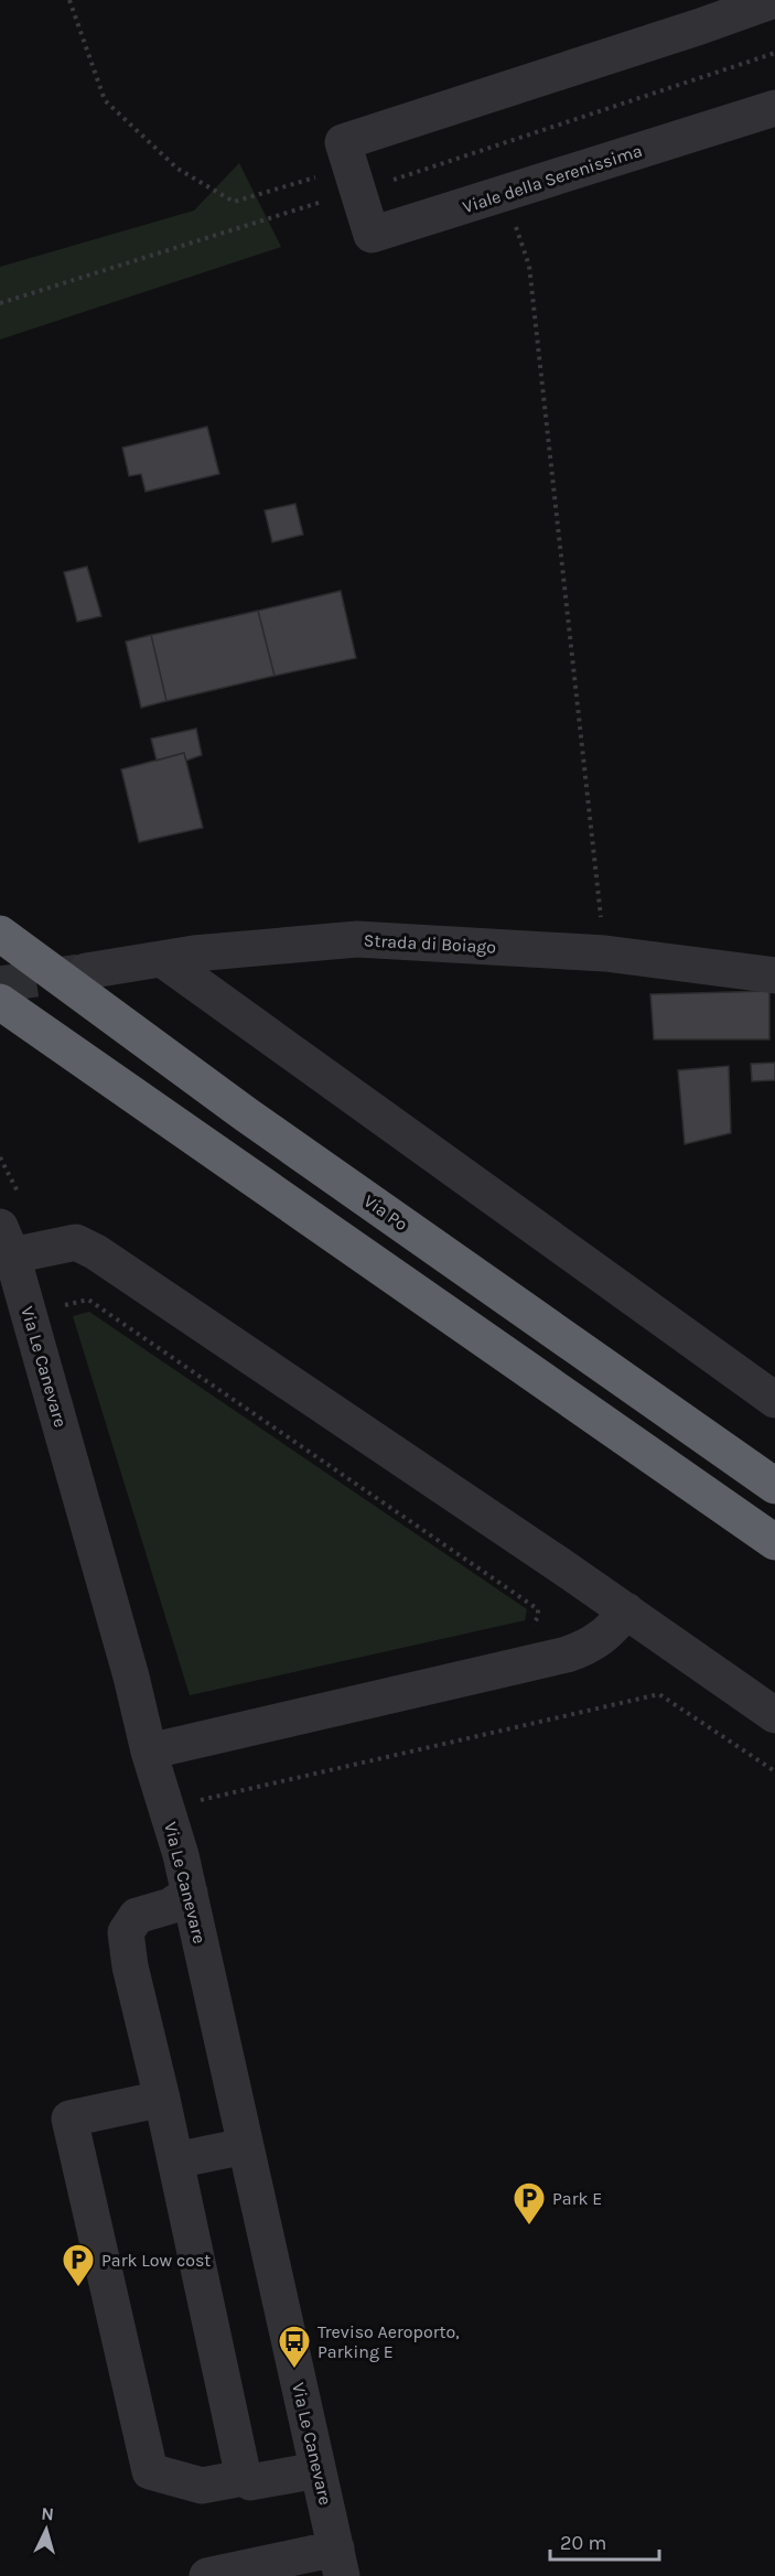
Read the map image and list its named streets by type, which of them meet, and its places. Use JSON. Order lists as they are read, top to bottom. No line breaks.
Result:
{"streets":{"highway":["Via Po"],"street":["Viale della Serenissima","Strada di Boiago","Via Le Canevare"]},"places":{"parking":["Park E","Park Low cost"],"bus stop":["Treviso Aeroporto, Parking E"]},"scale_bar":"20 m","north":"top"}
